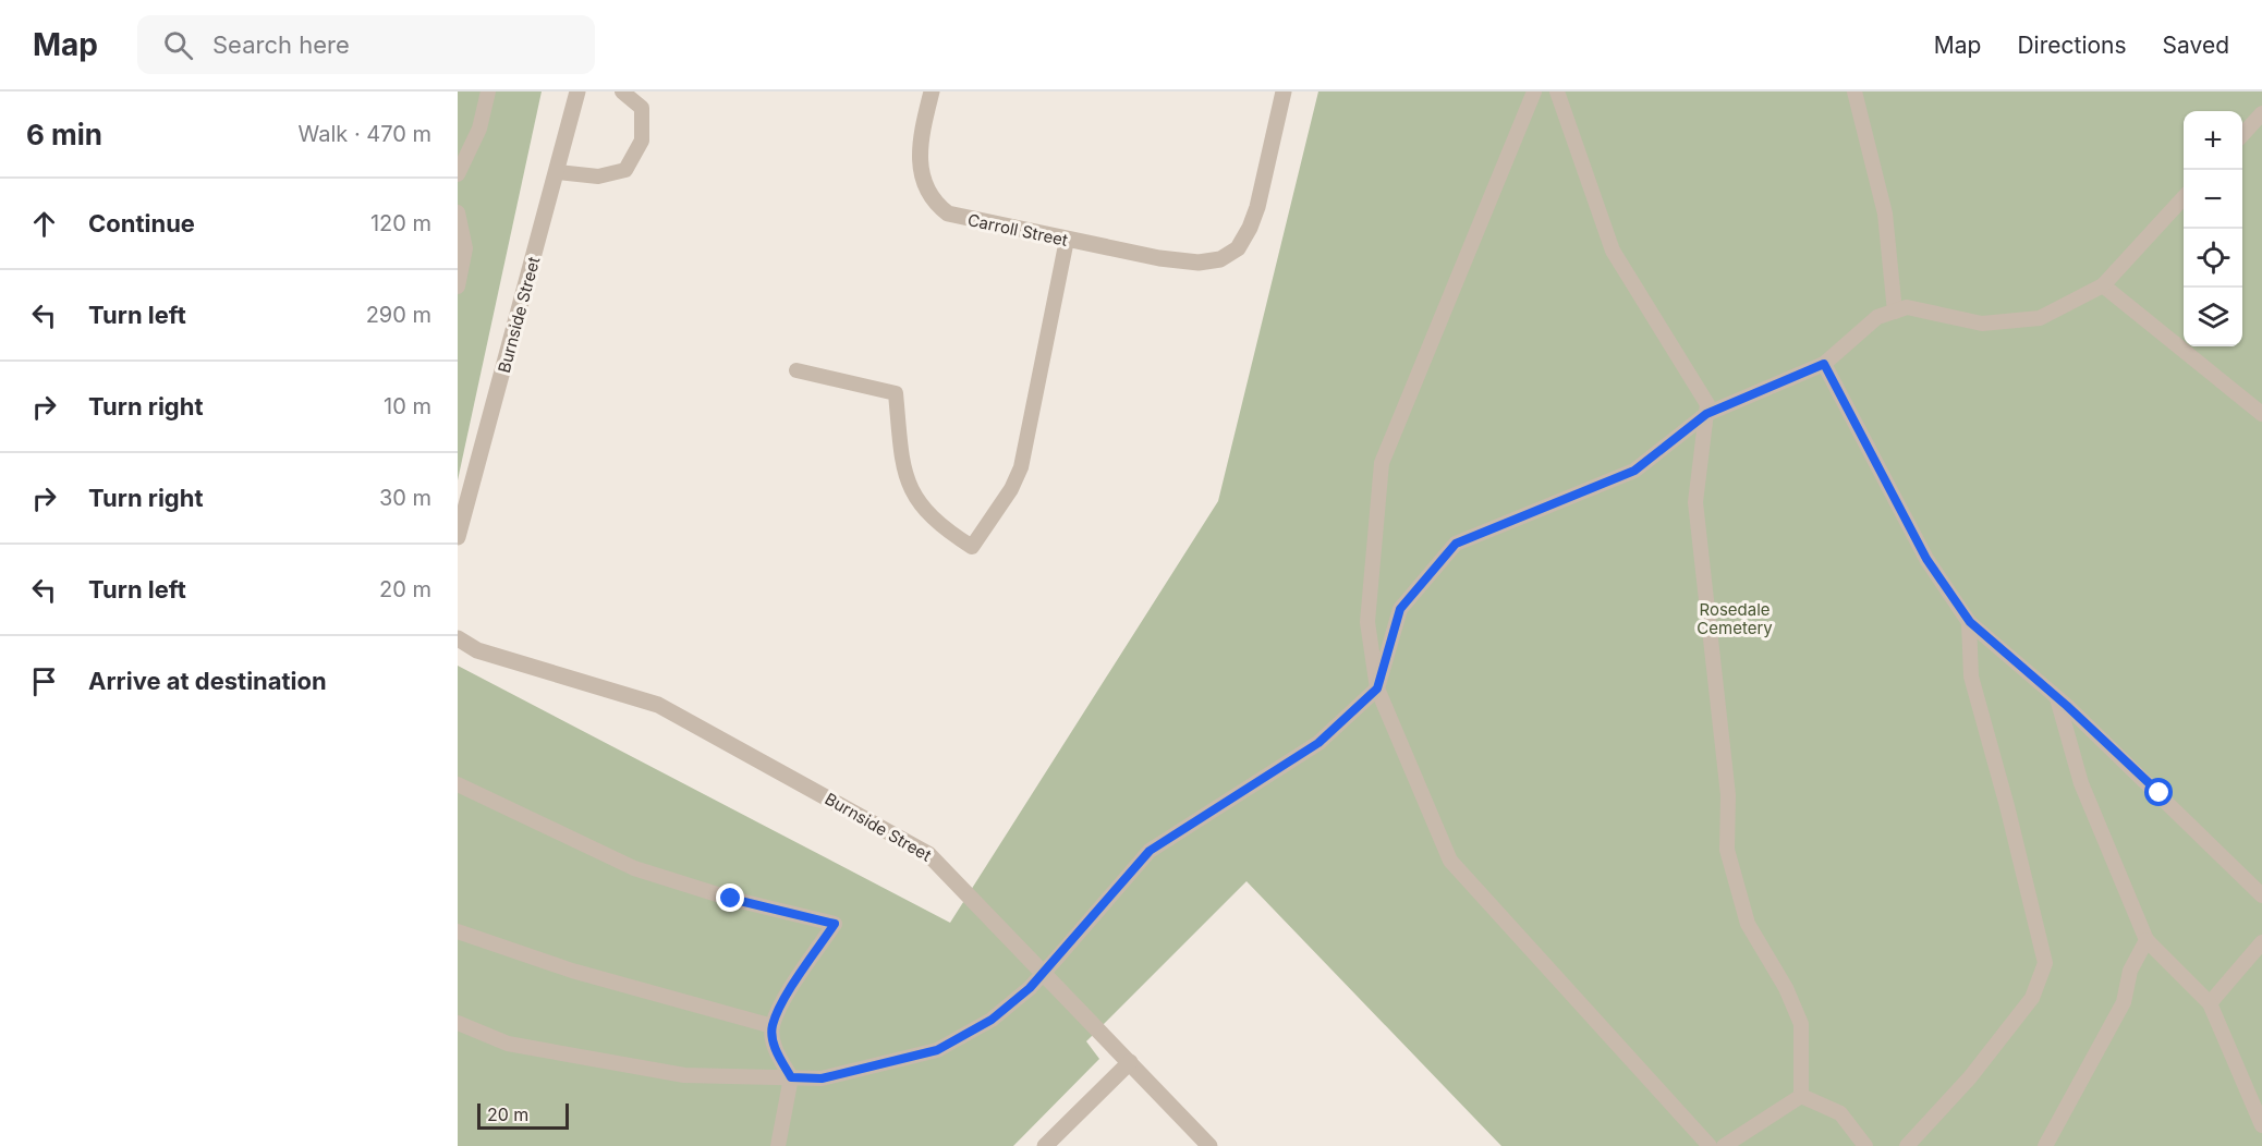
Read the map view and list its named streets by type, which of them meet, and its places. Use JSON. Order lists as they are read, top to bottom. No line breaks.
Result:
{"streets":{"street":["Carroll Street","Burnside Street"]},"parks":["Rosedale Cemetery"],"scale_bar":"20 m","page":{"header":"Map","search":"Search here","nav":["Map","Directions","Saved"],"heading":["6 min","Walk · 470 m"],"map_buttons":["+","−"],"list":[["Continue","120 m"],["Turn left","290 m"],["Turn right","10 m"],["Turn right","30 m"],["Turn left","20 m"],"Arrive at destination"],"scale":"20 m"}}
